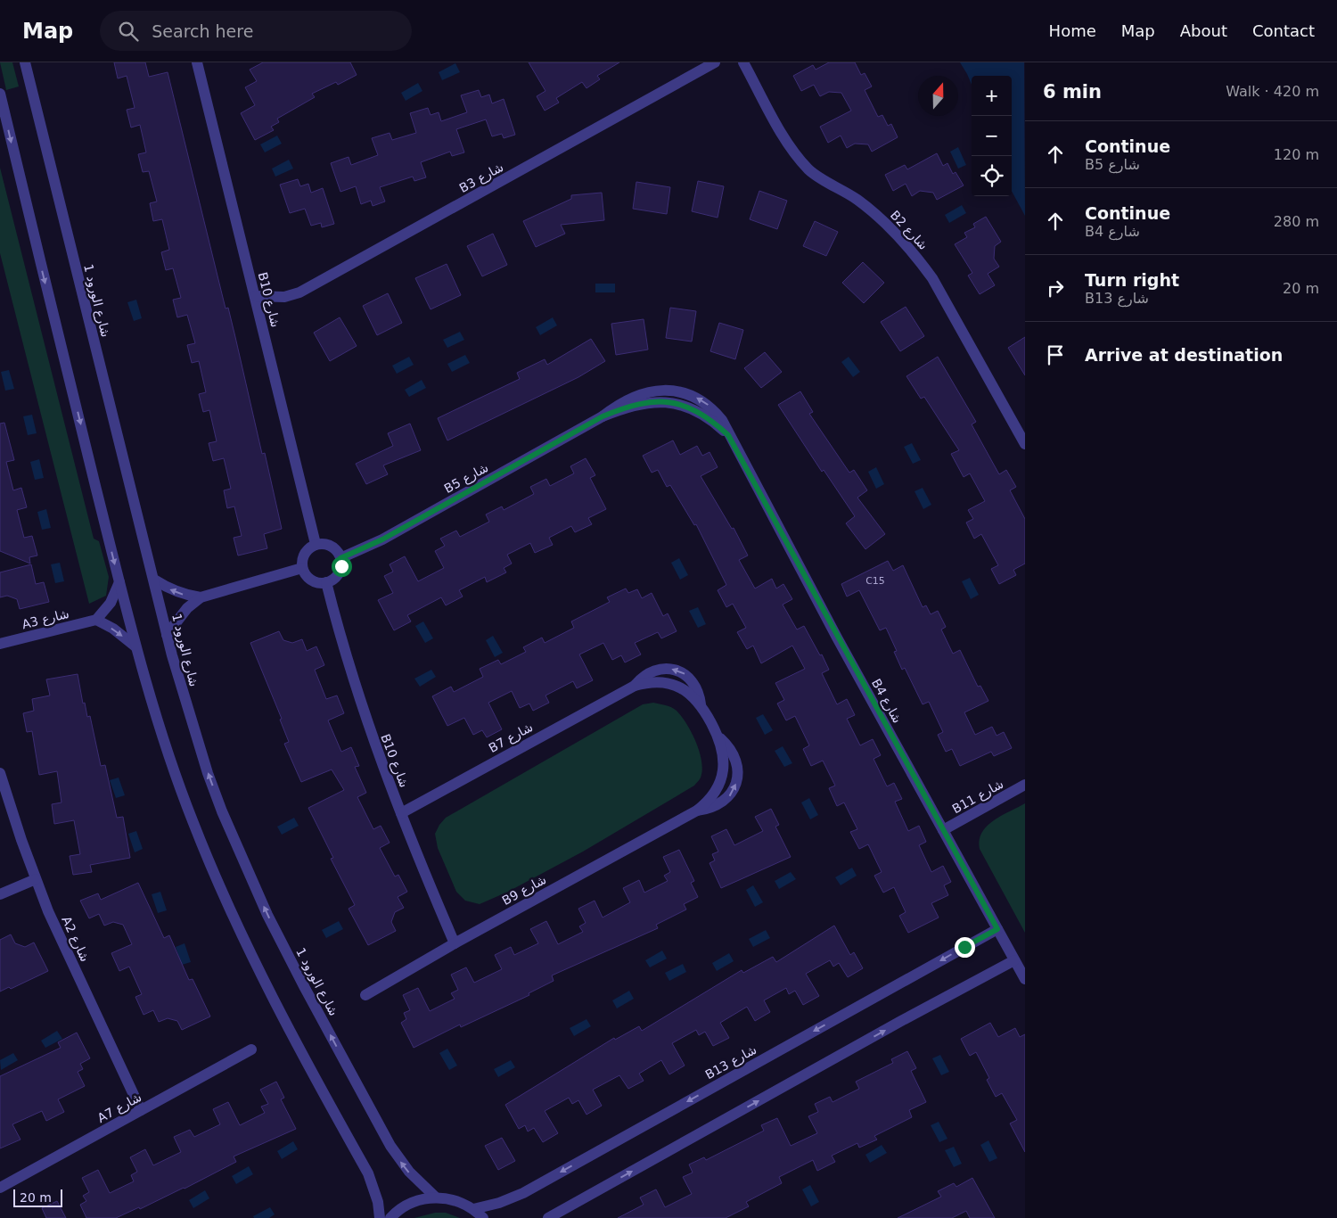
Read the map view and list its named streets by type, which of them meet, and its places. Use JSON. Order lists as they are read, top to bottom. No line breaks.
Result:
{"streets":{"street":["B3 شارع","B2 شارع","B10 شارع","شارع الورود 1","B5 شارع","A3 شارع","B4 شارع","B7 شارع","B11 شارع","B9 شارع","A2 شارع","B13 شارع","A7 شارع"]},"crossings":[["B3 شارع","B10 شارع"],["B10 شارع","B5 شارع"],["B10 شارع","B7 شارع"],["B10 شارع","B9 شارع"],["B5 شارع","B4 شارع"],["B4 شارع","B11 شارع"],["B4 شارع","B13 شارع"],["A2 شارع","A7 شارع"]],"house_numbers":["C15"],"scale_bar":"20 m","north":"top","page":{"header":"Map","search":"Search here","nav":["Home","Map","About","Contact"],"heading":["6 min","Walk · 420 m"],"map_buttons":["+","−"],"list":[["Continue","B5 شارع","120 m"],["Continue","B4 شارع","280 m"],["Turn right","B13 شارع","20 m"],"Arrive at destination"],"scale":"20 m"}}
